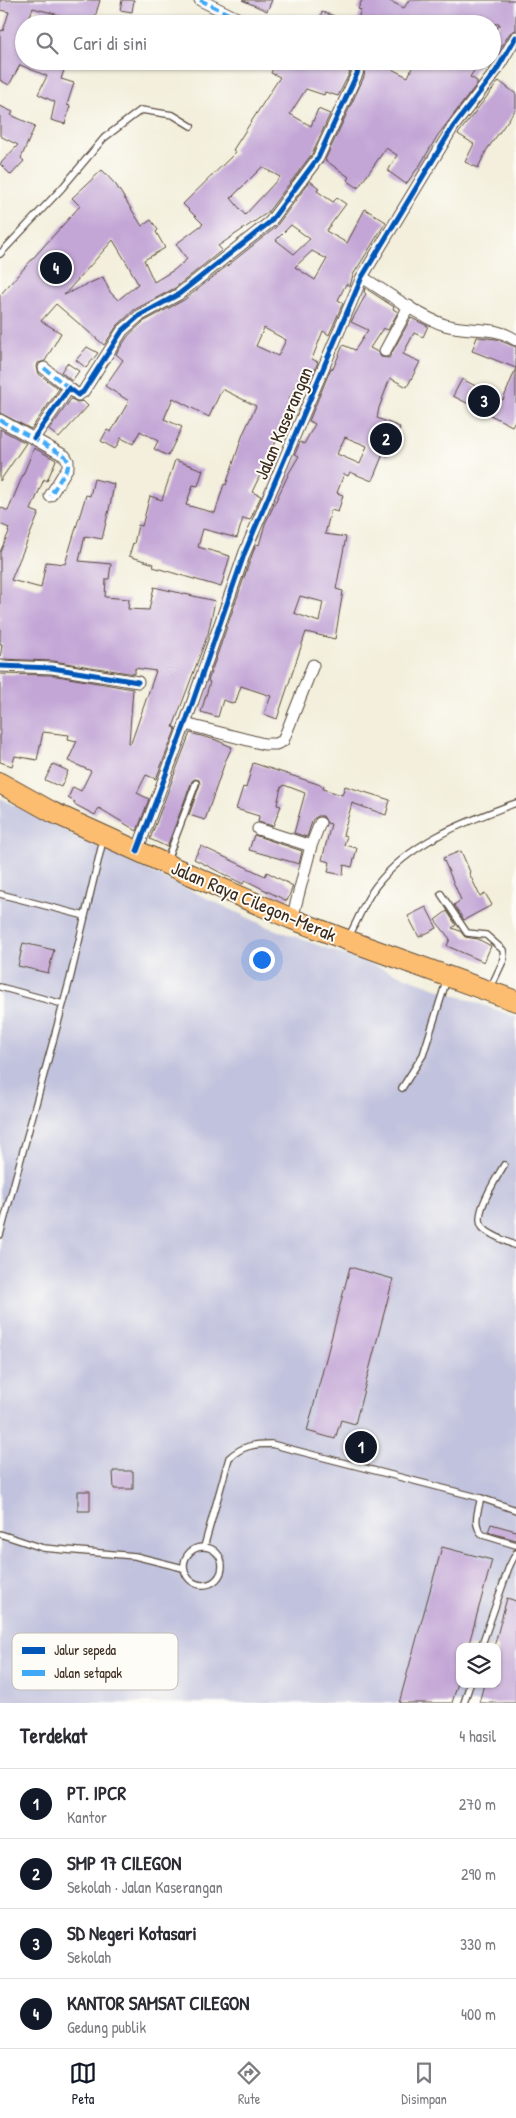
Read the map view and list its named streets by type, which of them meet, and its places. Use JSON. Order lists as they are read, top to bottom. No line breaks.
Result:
{"streets":{"highway":["Jalan Raya Cilegon-Merak"],"street":["Jalan Kaserangan"]},"crossings":[["Jalan Kaserangan","Jalan Raya Cilegon-Merak"]],"legend":["Jalur sepeda","Jalan setapak"],"page":{"search":"Cari di sini","pins":["4","3","2","1"],"heading":["Terdekat","4 hasil"],"list":[{"mark":"1","name":"PT. IPCR","note":"Kantor","value":"270 m"},{"mark":"2","name":"SMP 17 CILEGON","note":"Sekolah · Jalan Kaserangan","value":"290 m"},{"mark":"3","name":"SD Negeri Kotasari","note":"Sekolah","value":"330 m"},{"mark":"4","name":"KANTOR SAMSAT CILEGON","note":"Gedung publik","value":"400 m"}],"nav":["Peta","Rute","Disimpan"]}}
